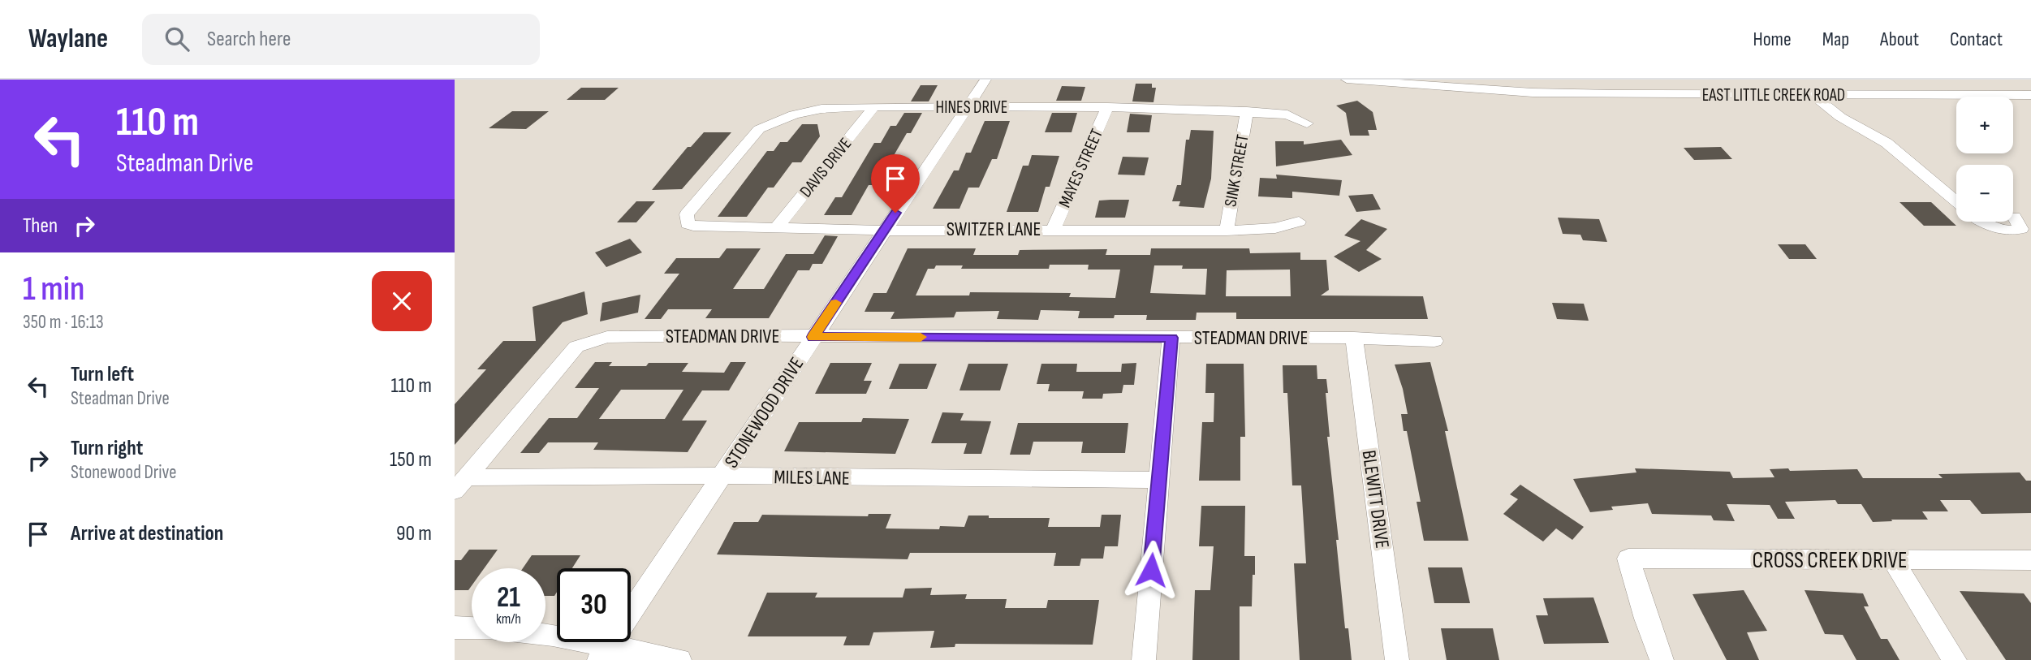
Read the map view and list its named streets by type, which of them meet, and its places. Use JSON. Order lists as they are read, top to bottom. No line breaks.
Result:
{"streets":{"street":["EAST LITTLE CREEK ROAD","HINES DRIVE","DAVIS DRIVE","MAYES STREET","SINK STREET","SWITZER LANE","STEADMAN DRIVE","STONEWOOD DRIVE","MILES LANE","BLEWITT DRIVE","CROSS CREEK DRIVE"]},"crossings":[["HINES DRIVE","DAVIS DRIVE"],["HINES DRIVE","MAYES STREET"],["HINES DRIVE","SINK STREET"],["HINES DRIVE","SWITZER LANE"],["HINES DRIVE","STONEWOOD DRIVE"],["DAVIS DRIVE","SWITZER LANE"],["MAYES STREET","SWITZER LANE"],["SINK STREET","SWITZER LANE"],["SWITZER LANE","STONEWOOD DRIVE"],["STEADMAN DRIVE","STONEWOOD DRIVE"],["STEADMAN DRIVE","MILES LANE"],["STEADMAN DRIVE","BLEWITT DRIVE"],["STONEWOOD DRIVE","MILES LANE"]],"page":{"header":"Waylane","search":"Search here","nav":["Home","Map","About","Contact"],"turn":["110 m","Steadman Drive"],"map_buttons":["+","−"],"then":"Then","heading":["1 min","350 m · 16:13"],"list":[{"name":"Turn left","note":"Steadman Drive","value":"110 m"},{"name":"Turn right","note":"Stonewood Drive","value":"150 m"},{"name":"Arrive at destination","value":"90 m"}],"speed":"21 km/h","limit":"30"}}
